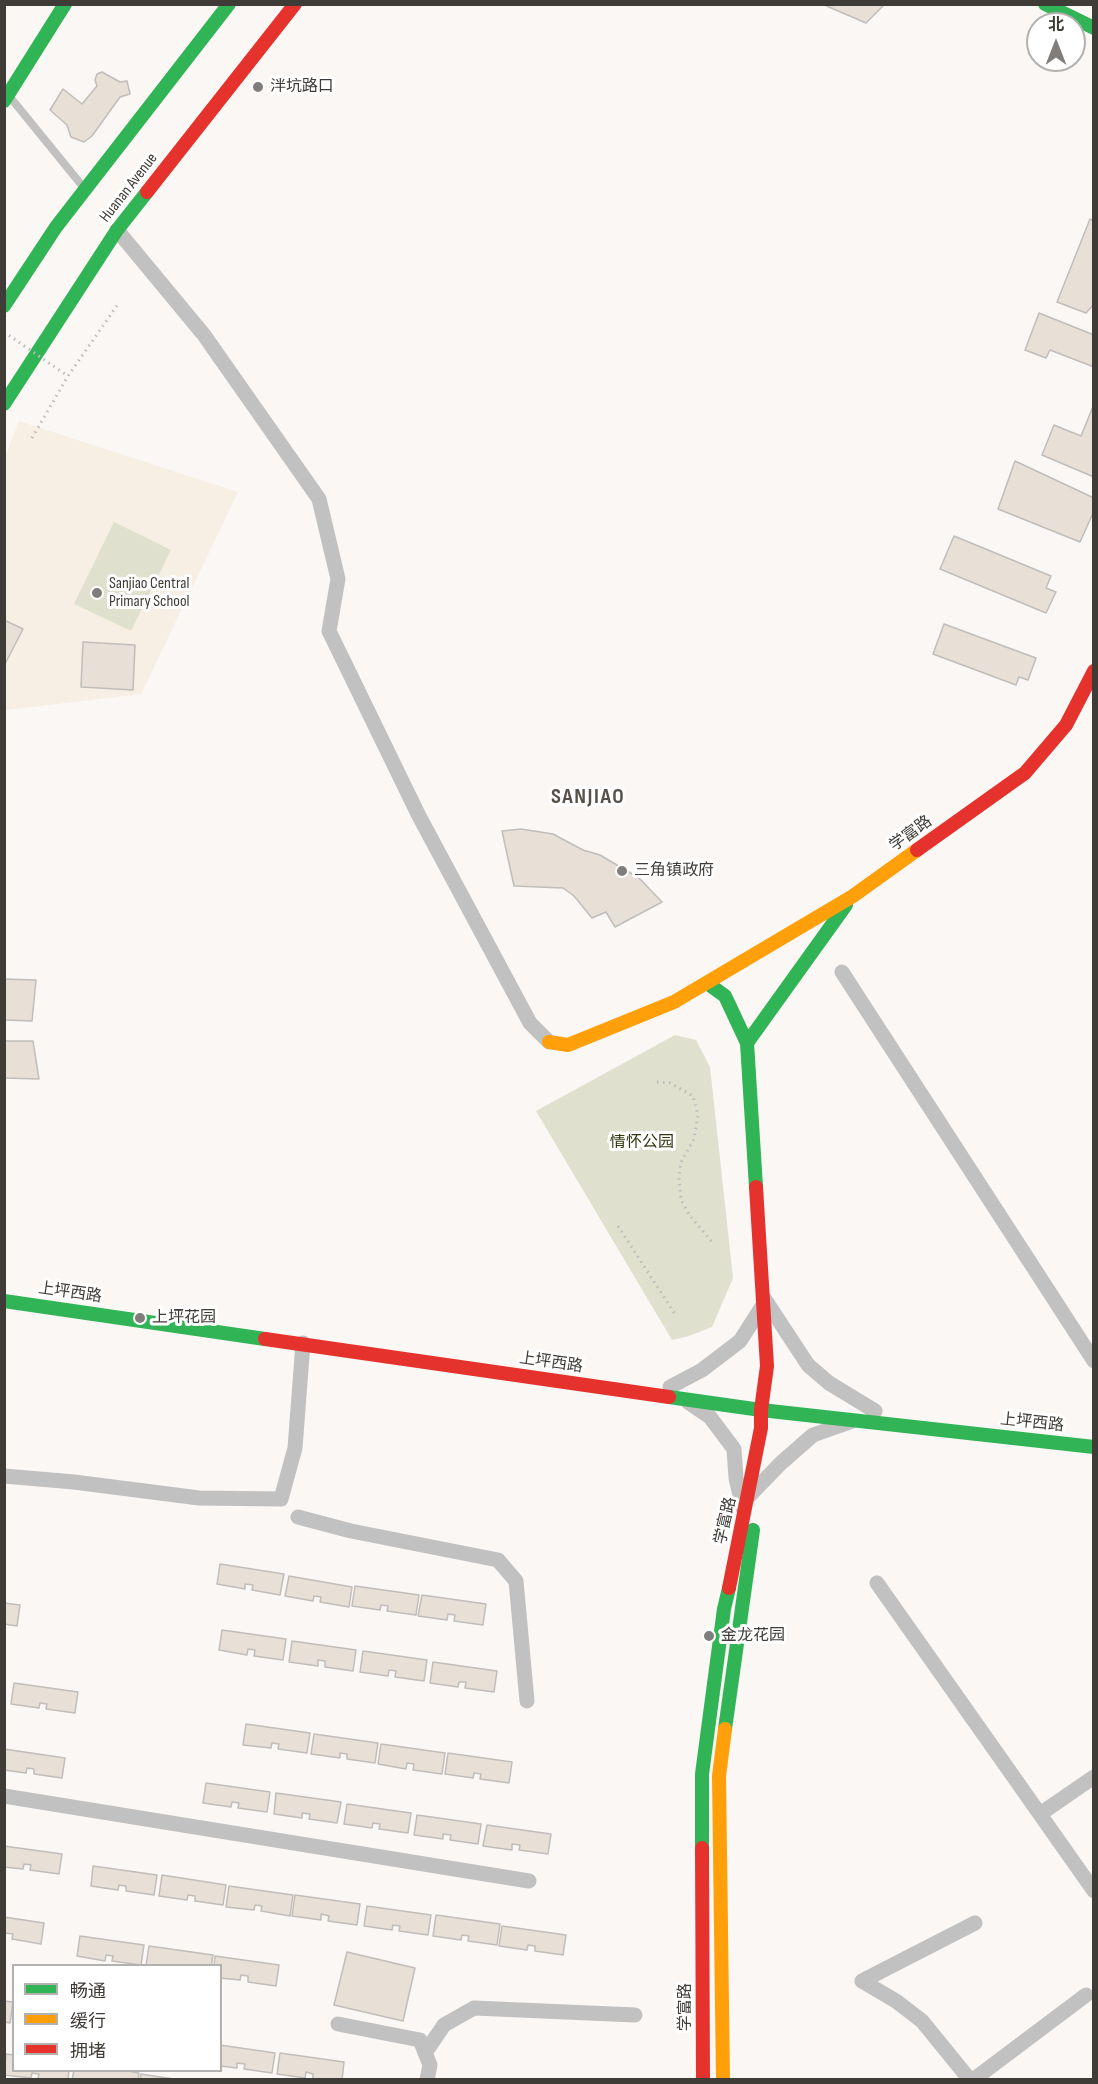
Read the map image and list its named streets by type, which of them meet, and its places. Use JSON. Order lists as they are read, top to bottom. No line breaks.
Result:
{"streets":{"street":["Huanan Avenue","学富路","上坪西路"]},"crossings":[["学富路","上坪西路"]],"districts":["SANJIAO"],"parks":["情怀公园"],"places":["泮坑路口","Sanjiao Central Primary School","三角镇政府","上坪花园","金龙花园"],"legend":["畅通","缓行","拥堵"],"north":"top"}
